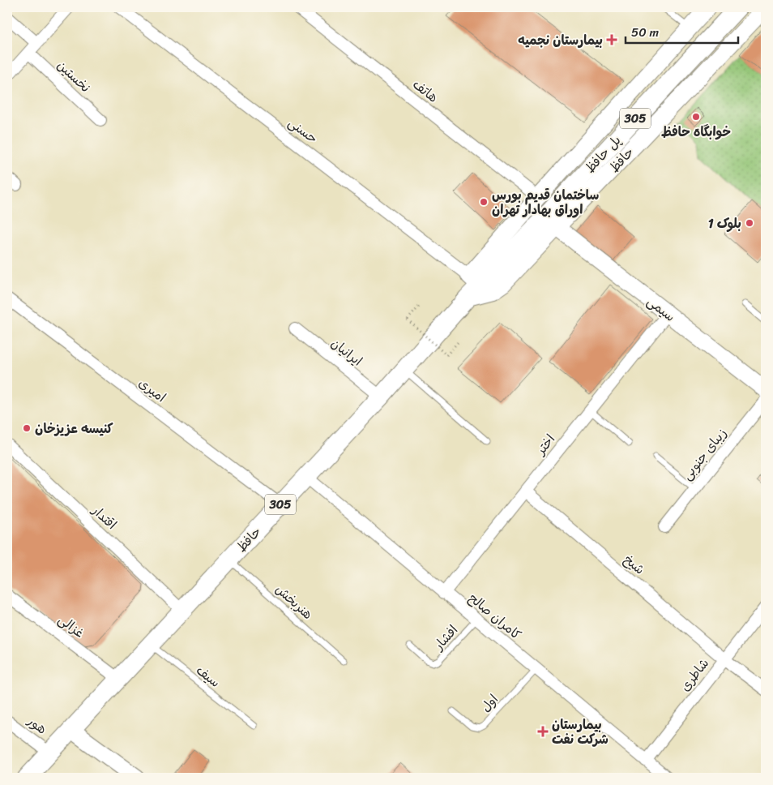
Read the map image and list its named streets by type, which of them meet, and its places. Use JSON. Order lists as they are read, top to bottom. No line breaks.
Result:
{"streets":{"main road":["305","پل حافظ","حافظ","سیمی"],"street":["نخستین","هاتف","حسنی","ایرانیان","امیری","اختر","زیبای جنوبی","اقتدار","شیخ","کامران صالح","غزالی","شاطری","هور"],"lane":["هنربخش","افشار","سیف","اول"]},"crossings":[["هاتف","حافظ"],["حسنی","حافظ"],["پل حافظ","حافظ"],["حافظ","سیمی"],["حافظ","ایرانیان"],["حافظ","امیری"],["حافظ","اقتدار"],["حافظ","هنربخش"],["حافظ","کامران صالح"],["حافظ","غزالی"],["حافظ","سیف"],["حافظ","هور"],["سیمی","اختر"],["اختر","شیخ"],["اختر","کامران صالح"],["شیخ","شاطری"],["کامران صالح","افشار"],["کامران صالح","شاطری"],["کامران صالح","اول"]],"places":{"health":["بیمارستان نجمیه","بیمارستان شرکت نفت"],"other":["خوابگاه حافظ","ساختمان قدیم بورس اوراق بهادار تهران","بلوک 1","کنیسه عزیزخان"]},"scale_bar":"50 m"}
